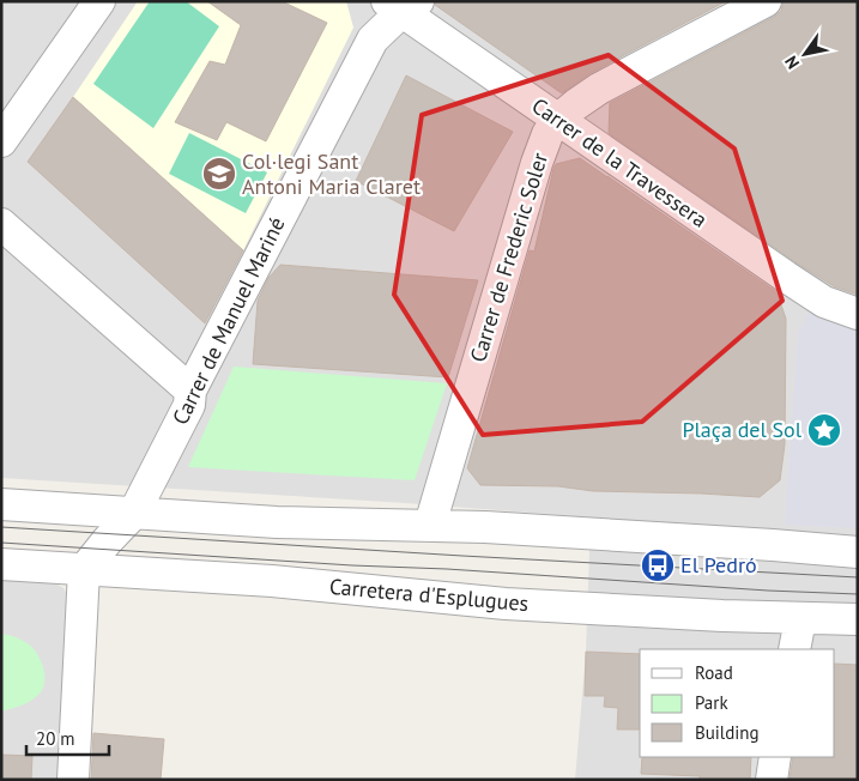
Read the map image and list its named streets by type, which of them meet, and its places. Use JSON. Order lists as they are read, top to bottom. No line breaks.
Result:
{"streets":{"street":["Carrer de la Travessera","Carrer de Frederic Soler","Carrer de Manuel Mariné","Carretera d'Esplugues"]},"crossings":[["Carrer de la Travessera","Carrer de Frederic Soler"],["Carrer de la Travessera","Carrer de Manuel Mariné"],["Carrer de Manuel Mariné","Carretera d'Esplugues"]],"places":{"school or university":["Col·legi Sant Antoni Maria Claret"],"place":["Plaça del Sol"],"bus stop":["El Pedró"]},"legend":["Road","Park","Building"],"scale_bar":"20 m","north":"bottom left"}
